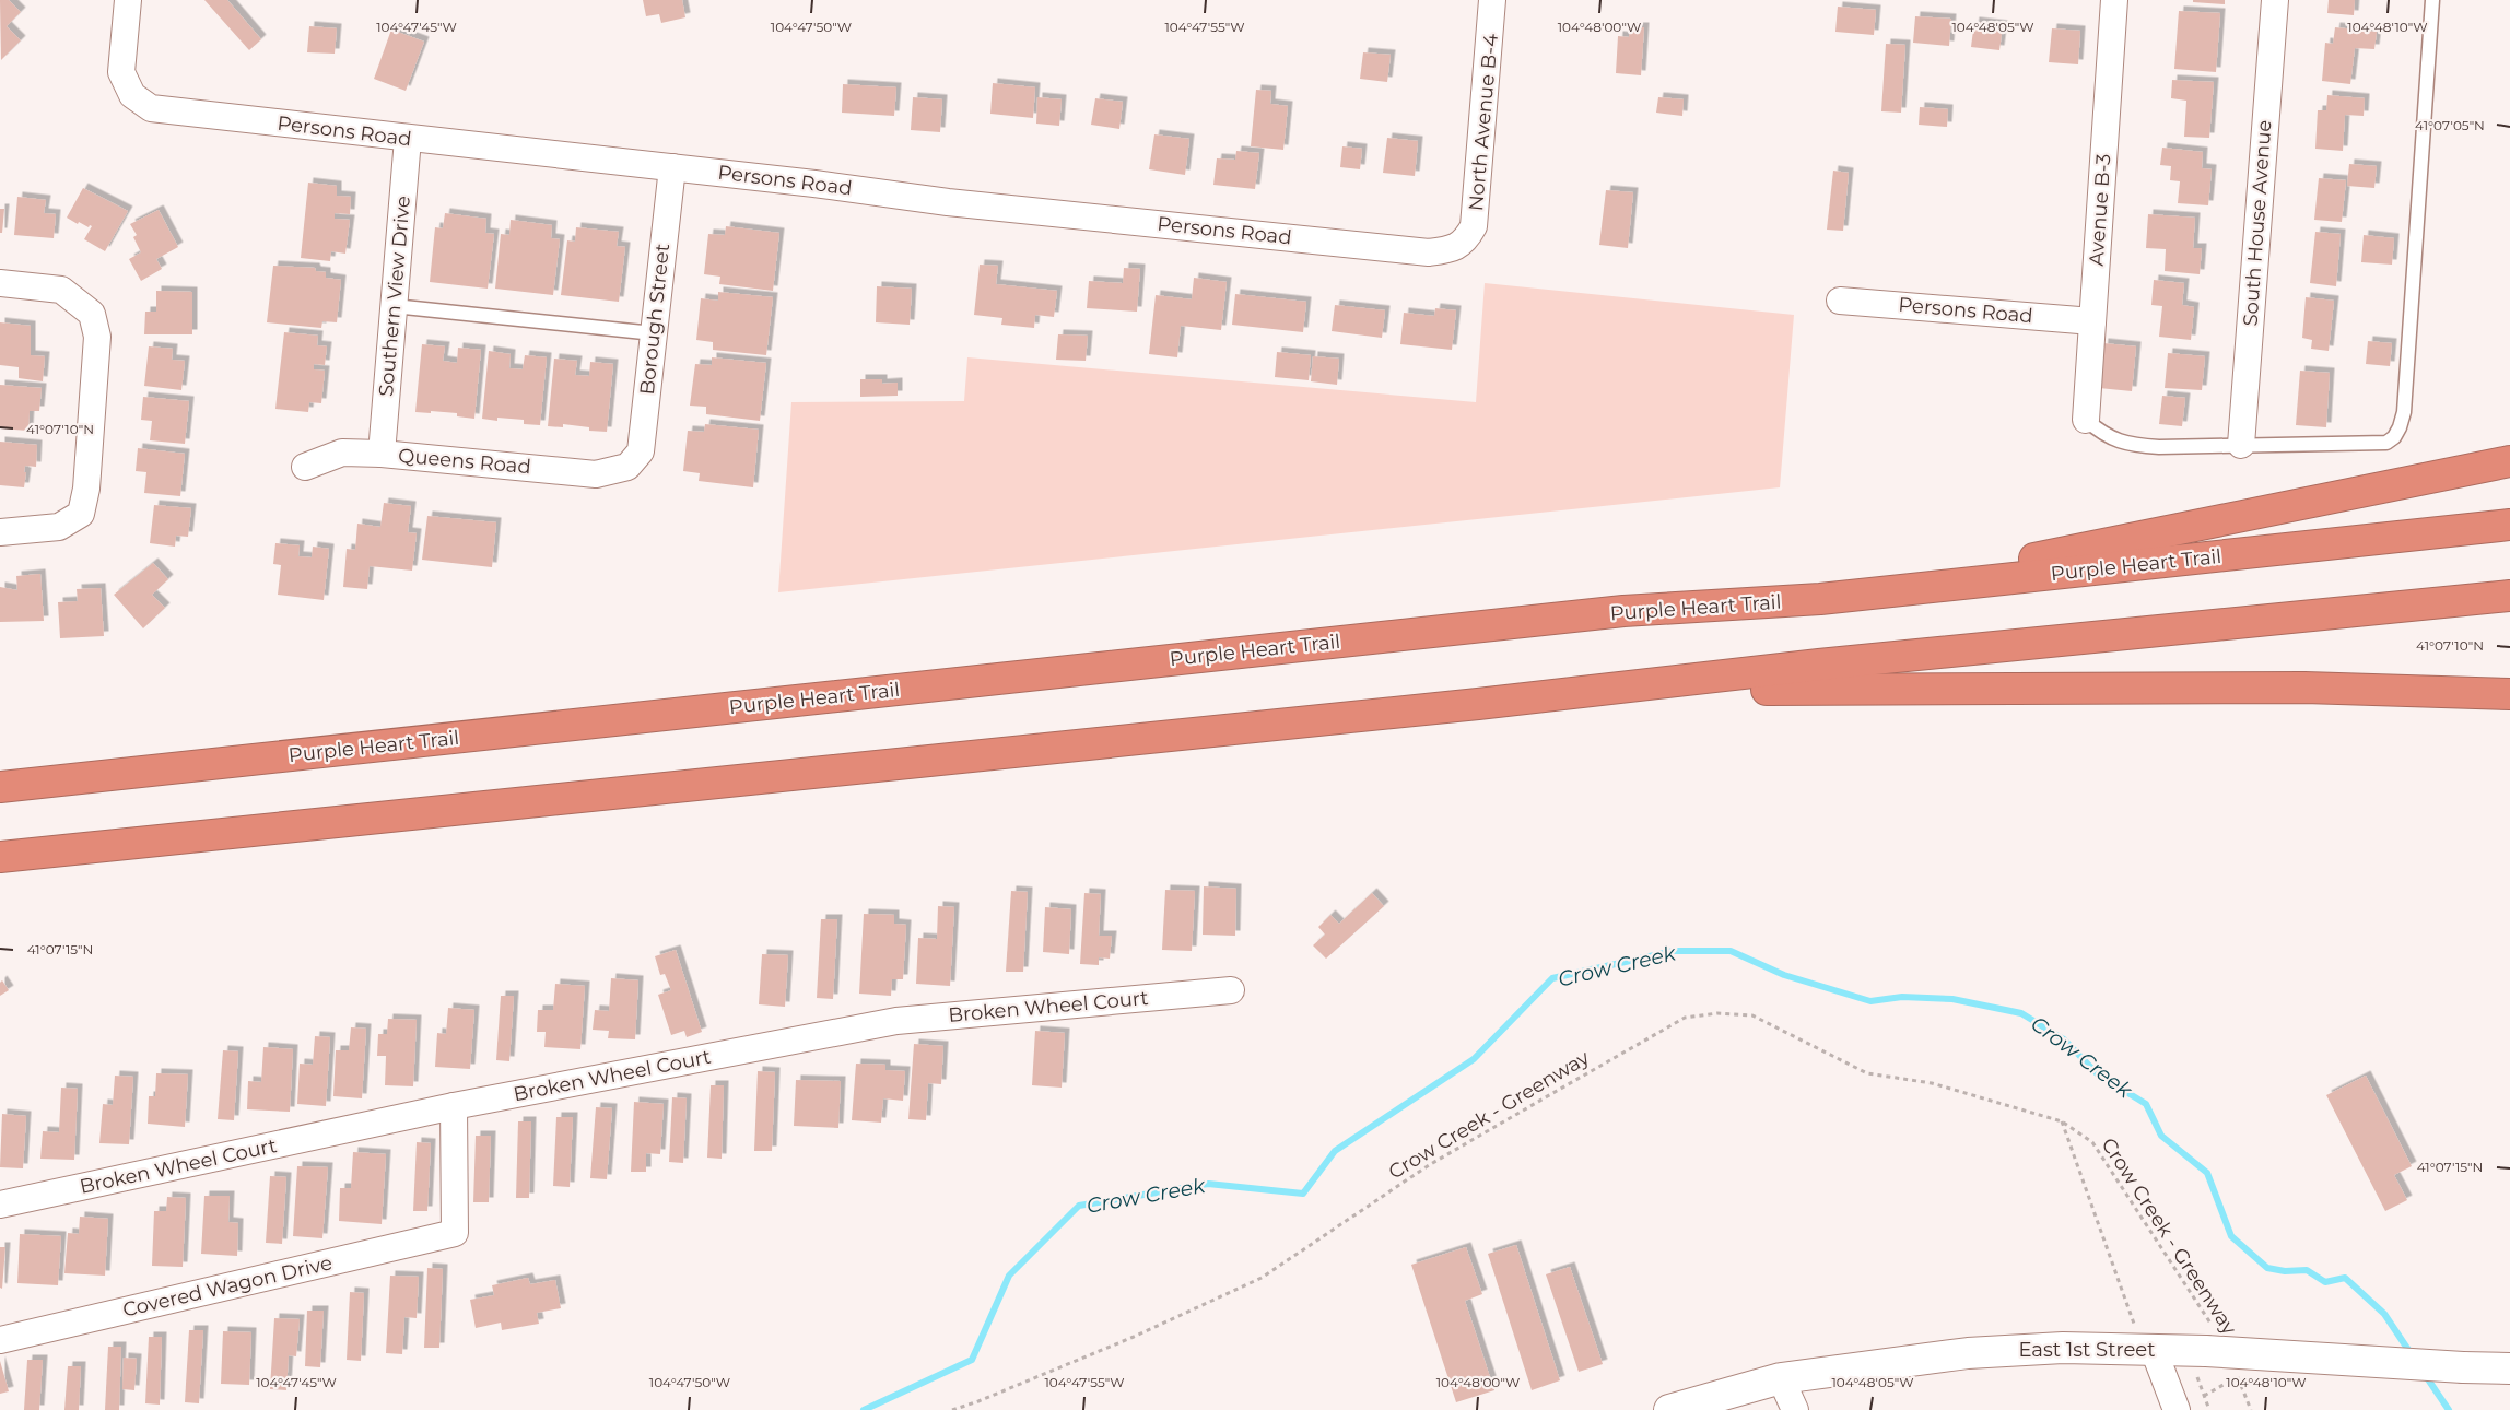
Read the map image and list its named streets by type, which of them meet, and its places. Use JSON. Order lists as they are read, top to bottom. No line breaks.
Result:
{"streets":{"highway":["Purple Heart Trail"],"street":["North Avenue B-4","Persons Road","Avenue B-3","South House Avenue","Southern View Drive","Borough Street","Queens Road","Broken Wheel Court","Covered Wagon Drive","East 1st Street"],"path":["Crow Creek - Greenway"]},"crossings":[["North Avenue B-4","Persons Road"],["Persons Road","Avenue B-3"],["Persons Road","Southern View Drive"],["Persons Road","Borough Street"],["Southern View Drive","Queens Road"],["Borough Street","Queens Road"],["Broken Wheel Court","Covered Wagon Drive"],["Crow Creek - Greenway","East 1st Street"]],"water":["Crow Creek"],"coordinates":["104°47'45\"W","104°47'50\"W","104°47'55\"W","104°48'00\"W","104°48'05\"W","104°48'10\"W","41°07'05\"N","41°07'10\"N","41°07'15\"N"]}
